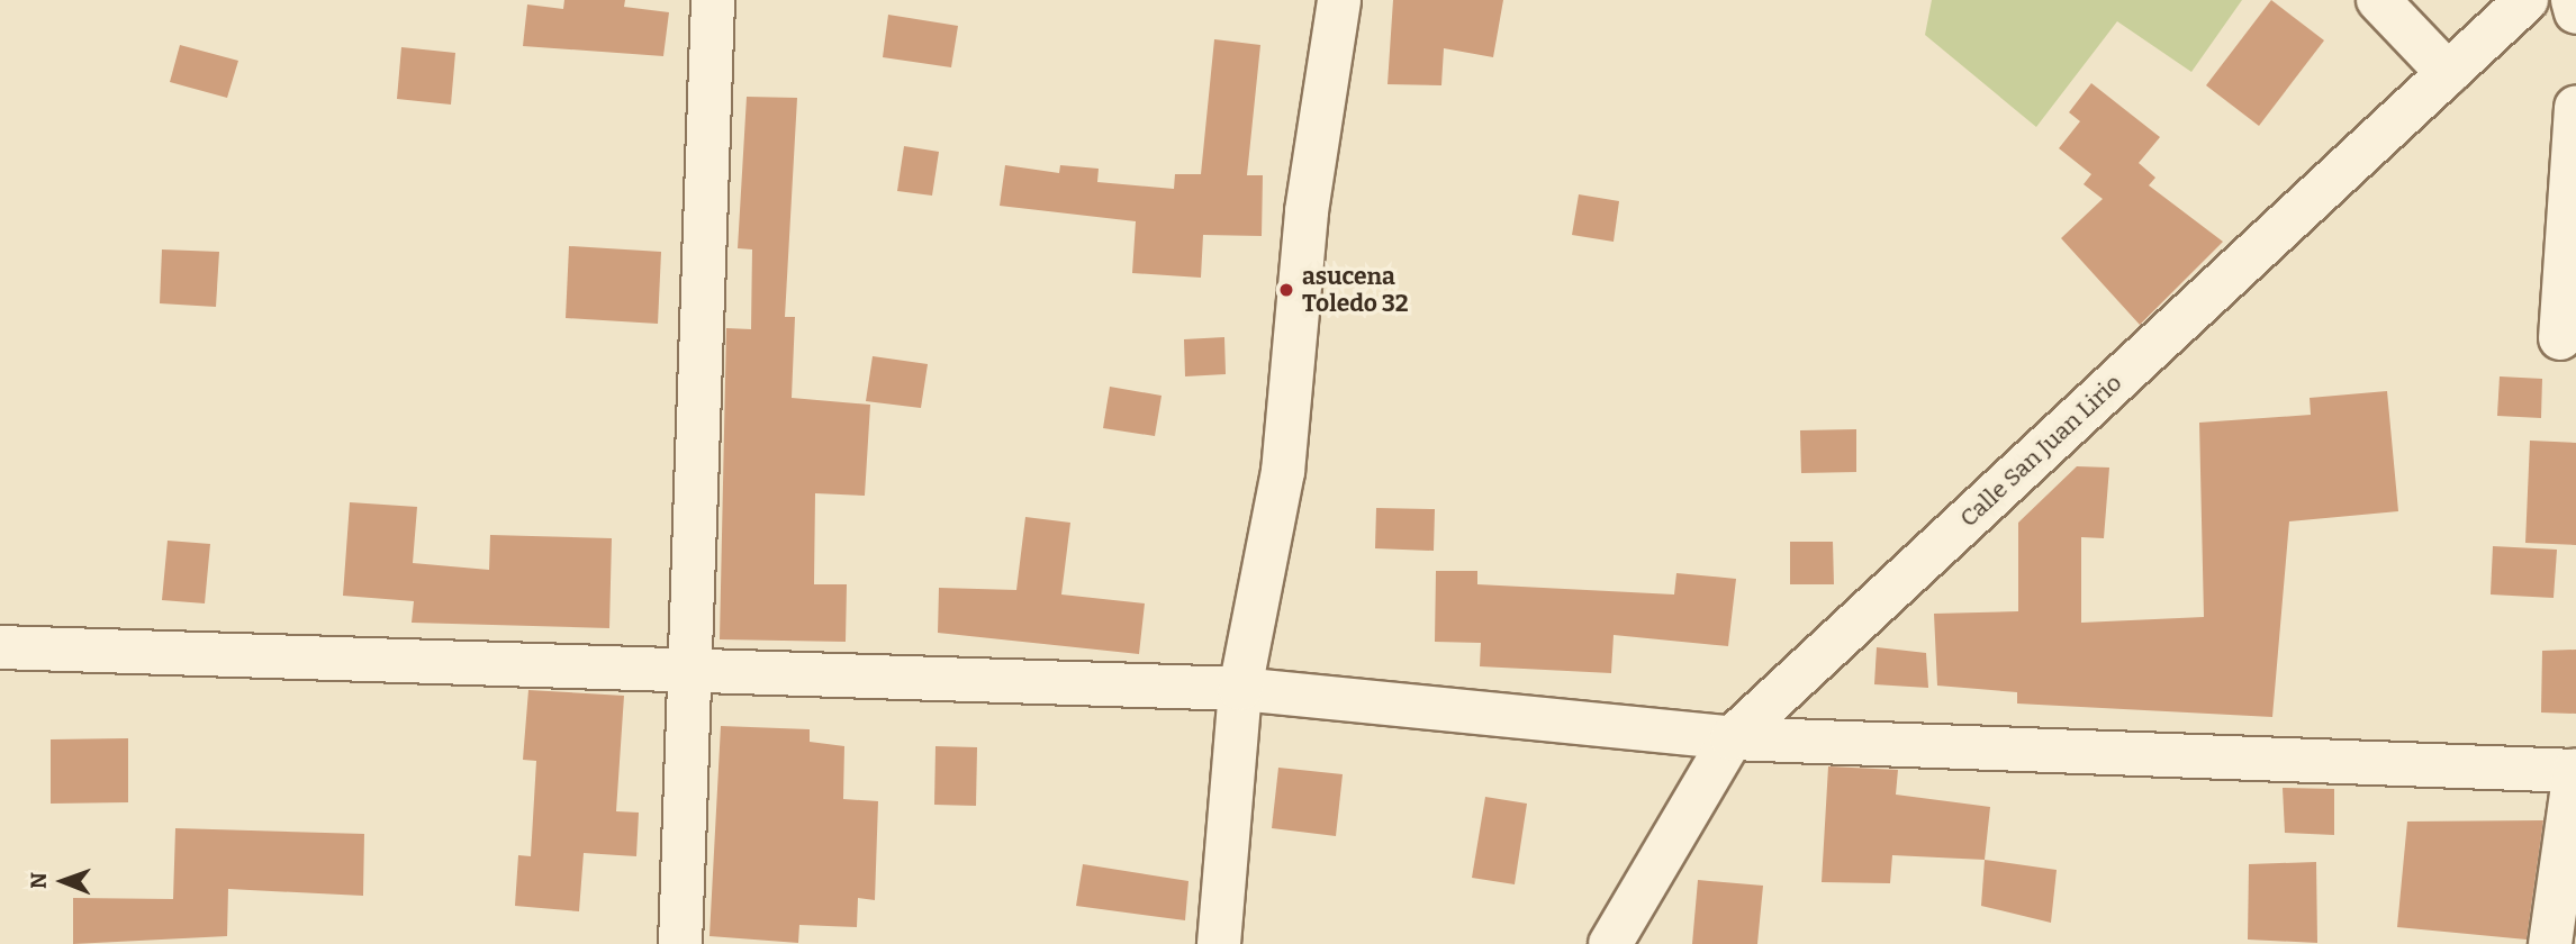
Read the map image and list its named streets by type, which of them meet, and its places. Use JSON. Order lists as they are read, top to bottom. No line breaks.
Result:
{"streets":{"street":["Calle San Juan Lirio"]},"places":["asucena Toledo 32"],"north":"left"}
